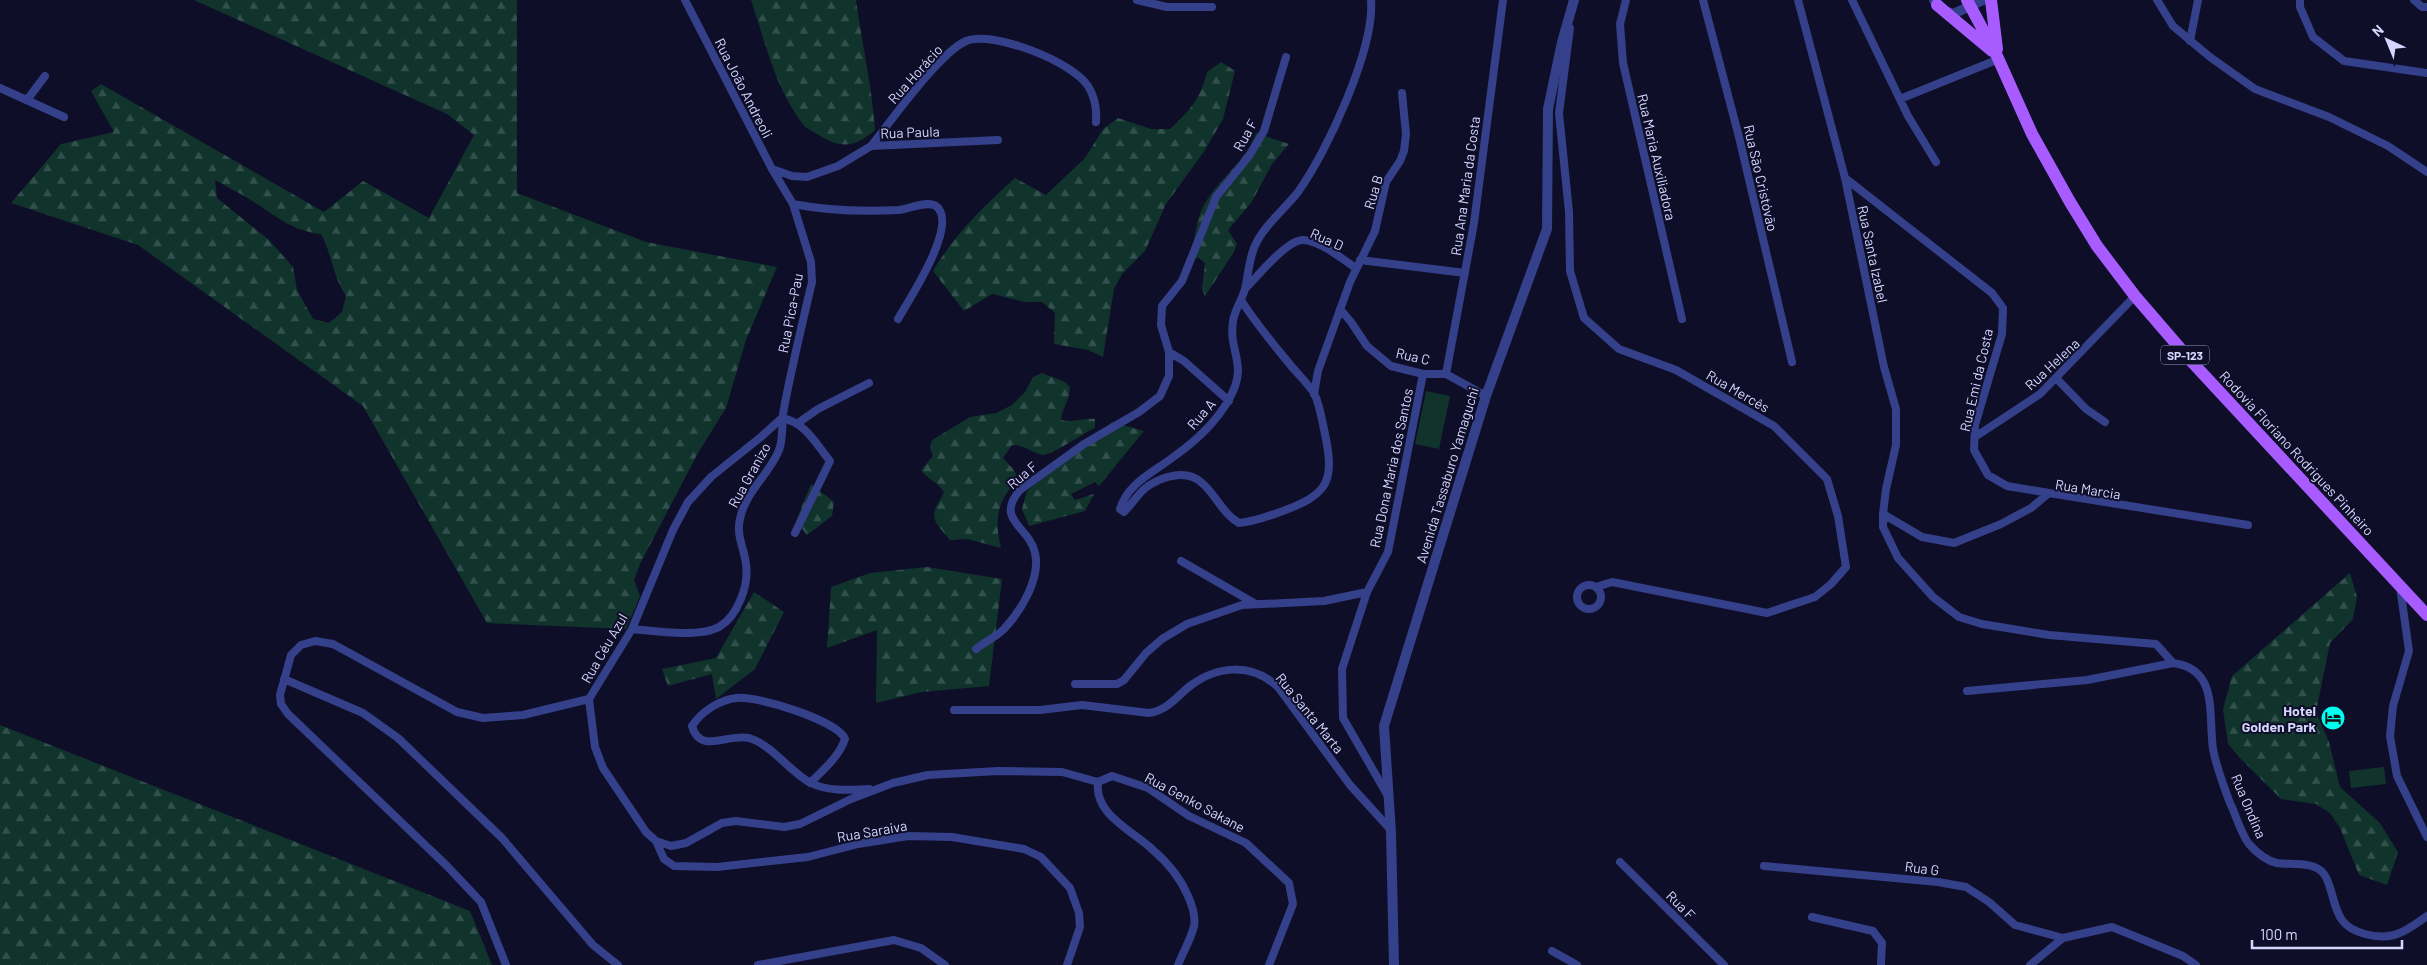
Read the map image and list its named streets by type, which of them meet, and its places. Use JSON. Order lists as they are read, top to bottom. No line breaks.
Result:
{"streets":{"main road":["SP-123","Rodovia Floriano Rodrigues Pinheiro"],"street":["Rua Horácio","Rua João Andreoli","Rua Paula","Rua F","Rua Maria Auxiliadora","Rua São Cristóvão","Rua Ana Maria da Costa","Rua B","Rua D","Rua Santa Izabel","Rua Pica-Pau","Rua C","Rua Helena","Rua Emi da Costa","Rua Mercês","Rua A","Rua Dona Maria dos Santos","Rua Granizo","Avenida Tassaburo Yamaguchi","Rua Marcia","Rua Céu Azul","Rua Santa Marta","Rua Genko Sakane","Rua Ondina","Rua Saraiva","Rua G"]},"crossings":[["Rua Horácio","Rua Paula"],["Rua João Andreoli","Rua Paula"],["Rua João Andreoli","Rua Pica-Pau"],["Rua Ana Maria da Costa","Rua C"],["Rua B","Rua D"],["Rua B","Rua C"],["Rua B","Rua A"],["Rua D","Rua A"],["Rua Santa Izabel","Rua Emi da Costa"],["Rua Santa Izabel","Rua Marcia"],["Rua Santa Izabel","Rua Ondina"],["Rua Pica-Pau","Rua Granizo"],["Rua Pica-Pau","Rua Céu Azul"],["Rua C","Rua Dona Maria dos Santos"],["Rua Helena","Rua Emi da Costa"],["Rua Helena","Rodovia Floriano Rodrigues Pinheiro"],["Rua Emi da Costa","Rua Marcia"],["Rua Mercês","Avenida Tassaburo Yamaguchi"],["Rua Granizo","Rua Céu Azul"],["Avenida Tassaburo Yamaguchi","Rua Santa Marta"],["Rua Marcia","Rua Ondina"],["Rua Céu Azul","Rua Saraiva"]],"places":{"hotel":["Hotel Golden Park"]},"scale_bar":"100 m","north":"top left"}
